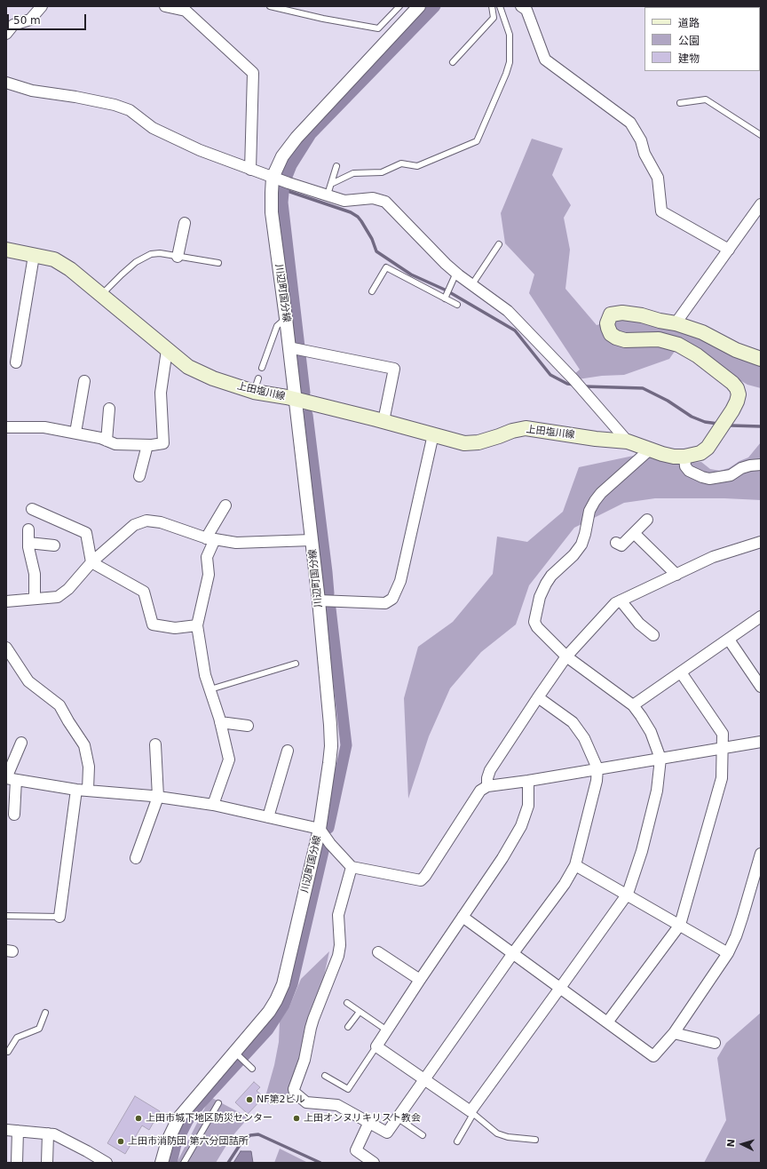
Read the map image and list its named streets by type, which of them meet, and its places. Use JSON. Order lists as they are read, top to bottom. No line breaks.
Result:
{"streets":{"main road":["上田塩川線"],"street":["川辺町国分線"]},"crossings":[["川辺町国分線","上田塩川線"]],"places":["NF第2ビル","上田市城下地区防災センター","上田オンヌリキリスト教会","上田市消防団 第六分団詰所"],"legend":["道路","公園","建物"],"scale_bar":"50 m","north":"left"}
